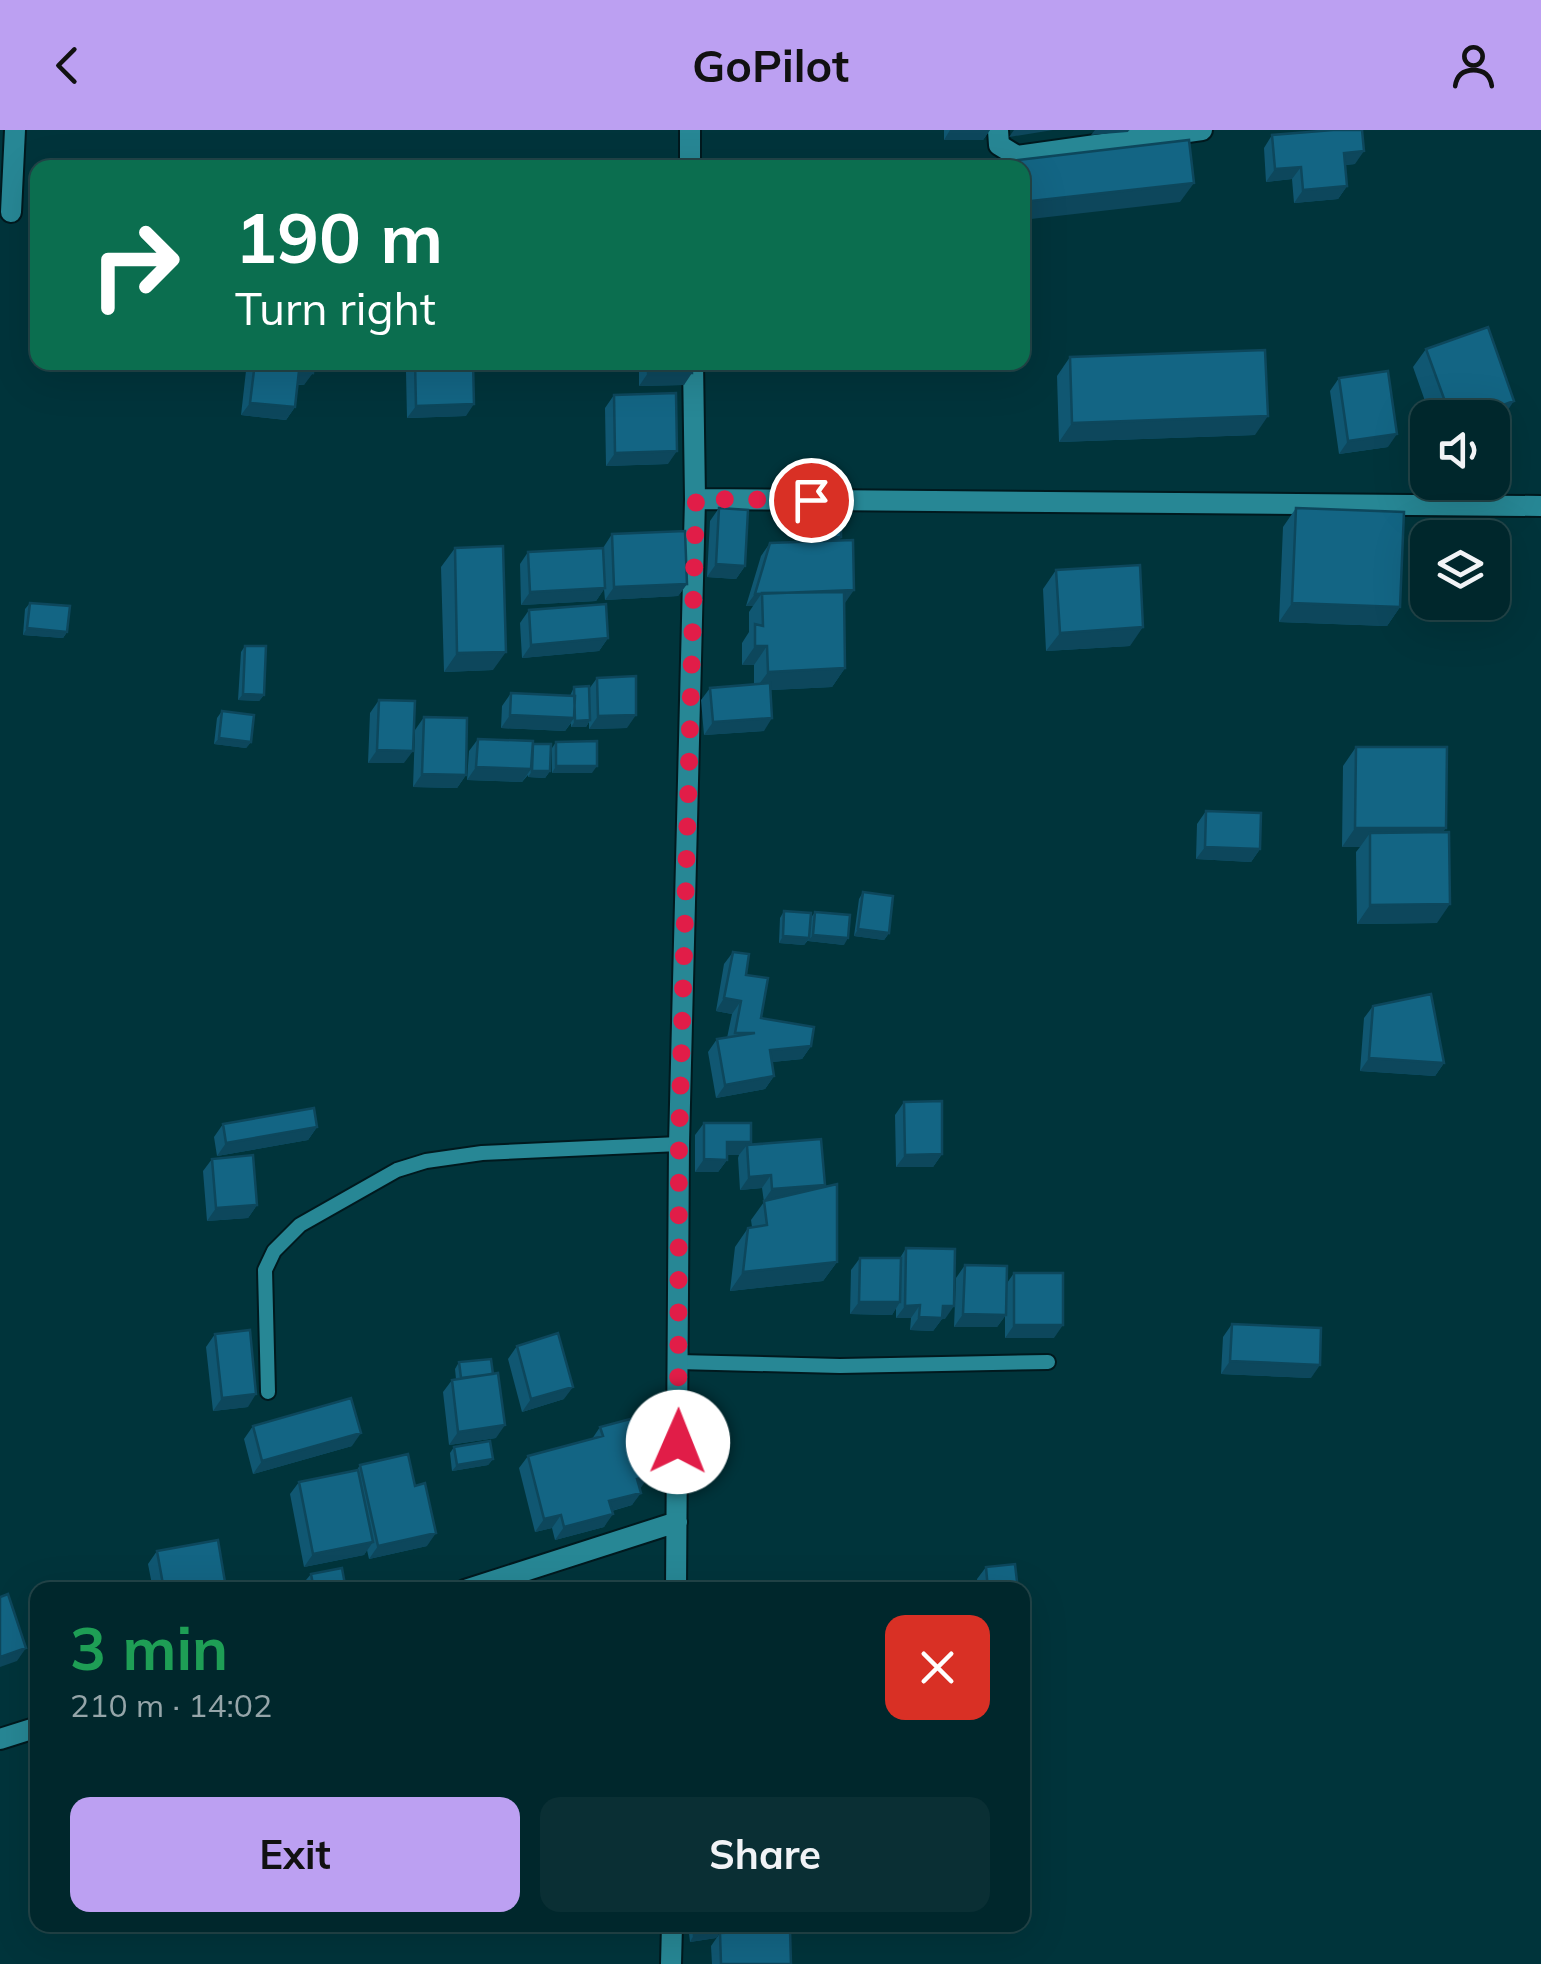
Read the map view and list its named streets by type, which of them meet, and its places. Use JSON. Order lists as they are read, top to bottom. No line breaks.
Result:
{"page":{"header":"GoPilot","turn":["190 m","Turn right"],"heading":["3 min","210 m · 14:02"],"buttons":["Exit","Share"]}}
